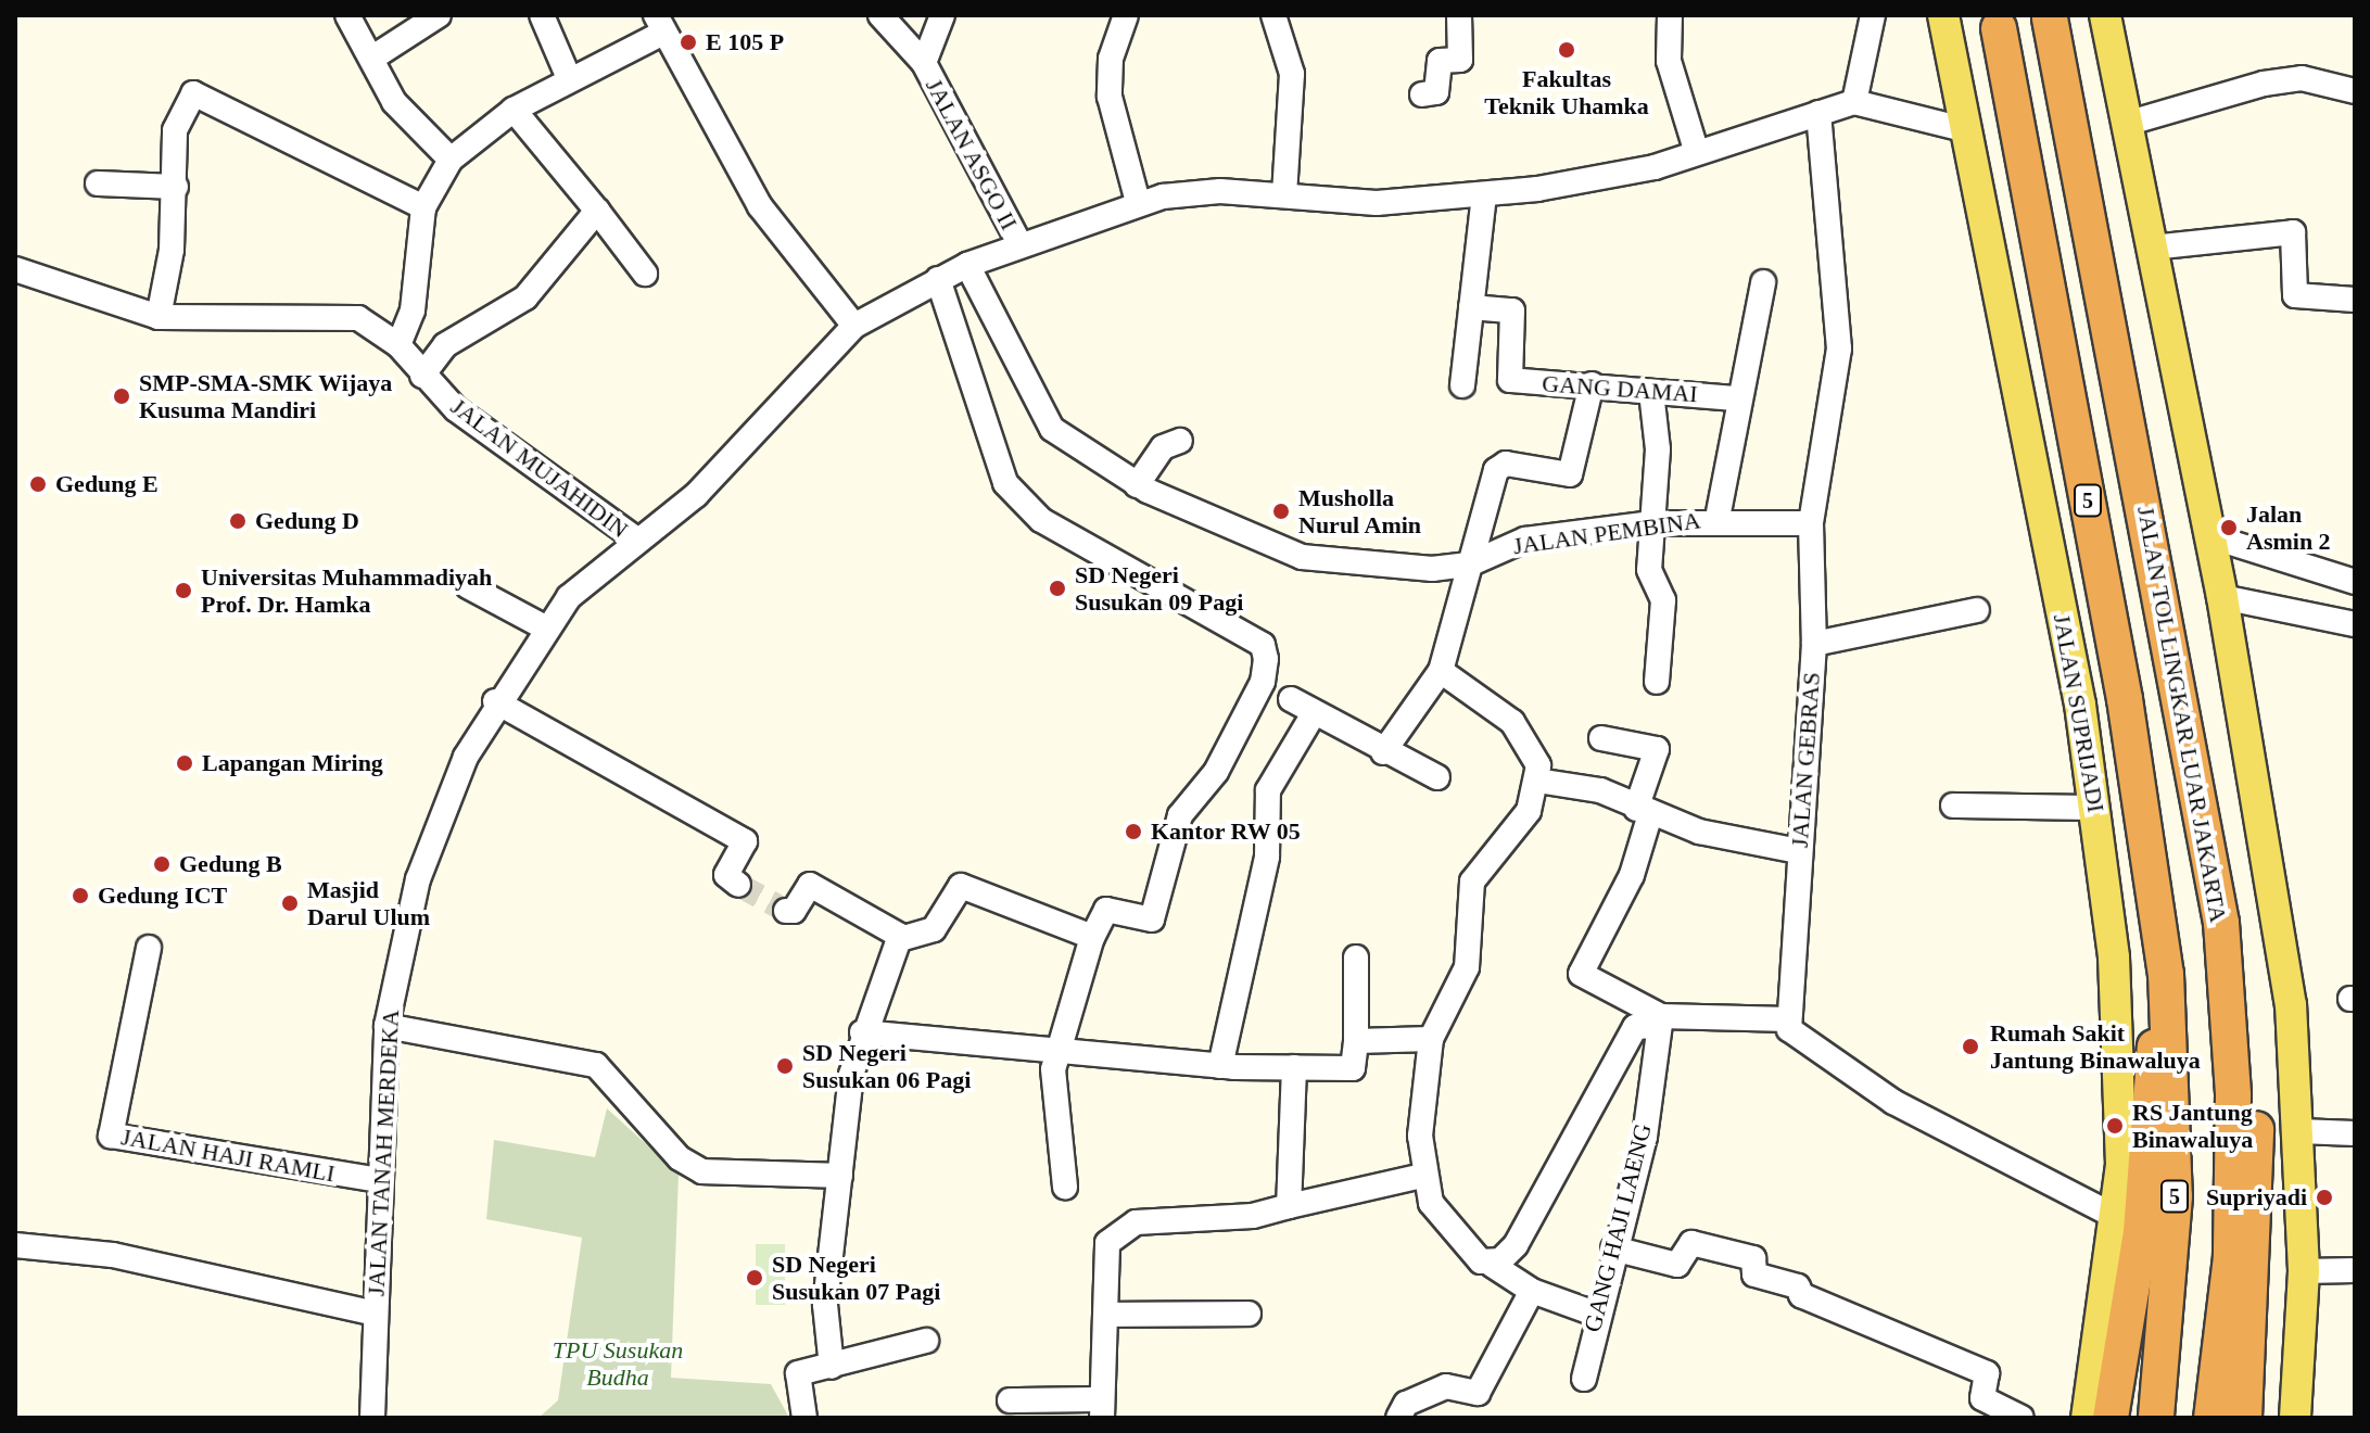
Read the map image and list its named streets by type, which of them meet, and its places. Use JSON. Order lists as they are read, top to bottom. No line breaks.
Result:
{"streets":{"highway":["5","JALAN TOL LINGKAR LUAR JAKARTA"],"main road":["JALAN SUPRIJADI"],"street":["JALAN ASGO II","GANG DAMAI","JALAN MUJAHIDIN","JALAN PEMBINA","JALAN GEBRAS","JALAN TANAH MERDEKA","JALAN HAJI RAMLI","GANG HAJI LAENG"]},"crossings":[["JALAN ASGO II","JALAN TANAH MERDEKA"],["JALAN MUJAHIDIN","JALAN TANAH MERDEKA"],["JALAN PEMBINA","JALAN GEBRAS"],["JALAN PEMBINA","JALAN TANAH MERDEKA"],["JALAN GEBRAS","JALAN TANAH MERDEKA"],["JALAN TANAH MERDEKA","JALAN HAJI RAMLI"]],"parks":["TPU Susukan Budha"],"places":["E 105 P","Fakultas Teknik Uhamka","SMP-SMA-SMK Wijaya Kusuma Mandiri","Gedung E","Musholla Nurul Amin","Gedung D","Jalan Asmin 2","SD Negeri Susukan 09 Pagi","Universitas Muhammadiyah Prof. Dr. Hamka","Lapangan Miring","Kantor RW 05","Gedung B","Gedung ICT","Masjid Darul Ulum","Rumah Sakit Jantung Binawaluya","SD Negeri Susukan 06 Pagi","RS Jantung Binawaluya","Supriyadi","SD Negeri Susukan 07 Pagi"]}
